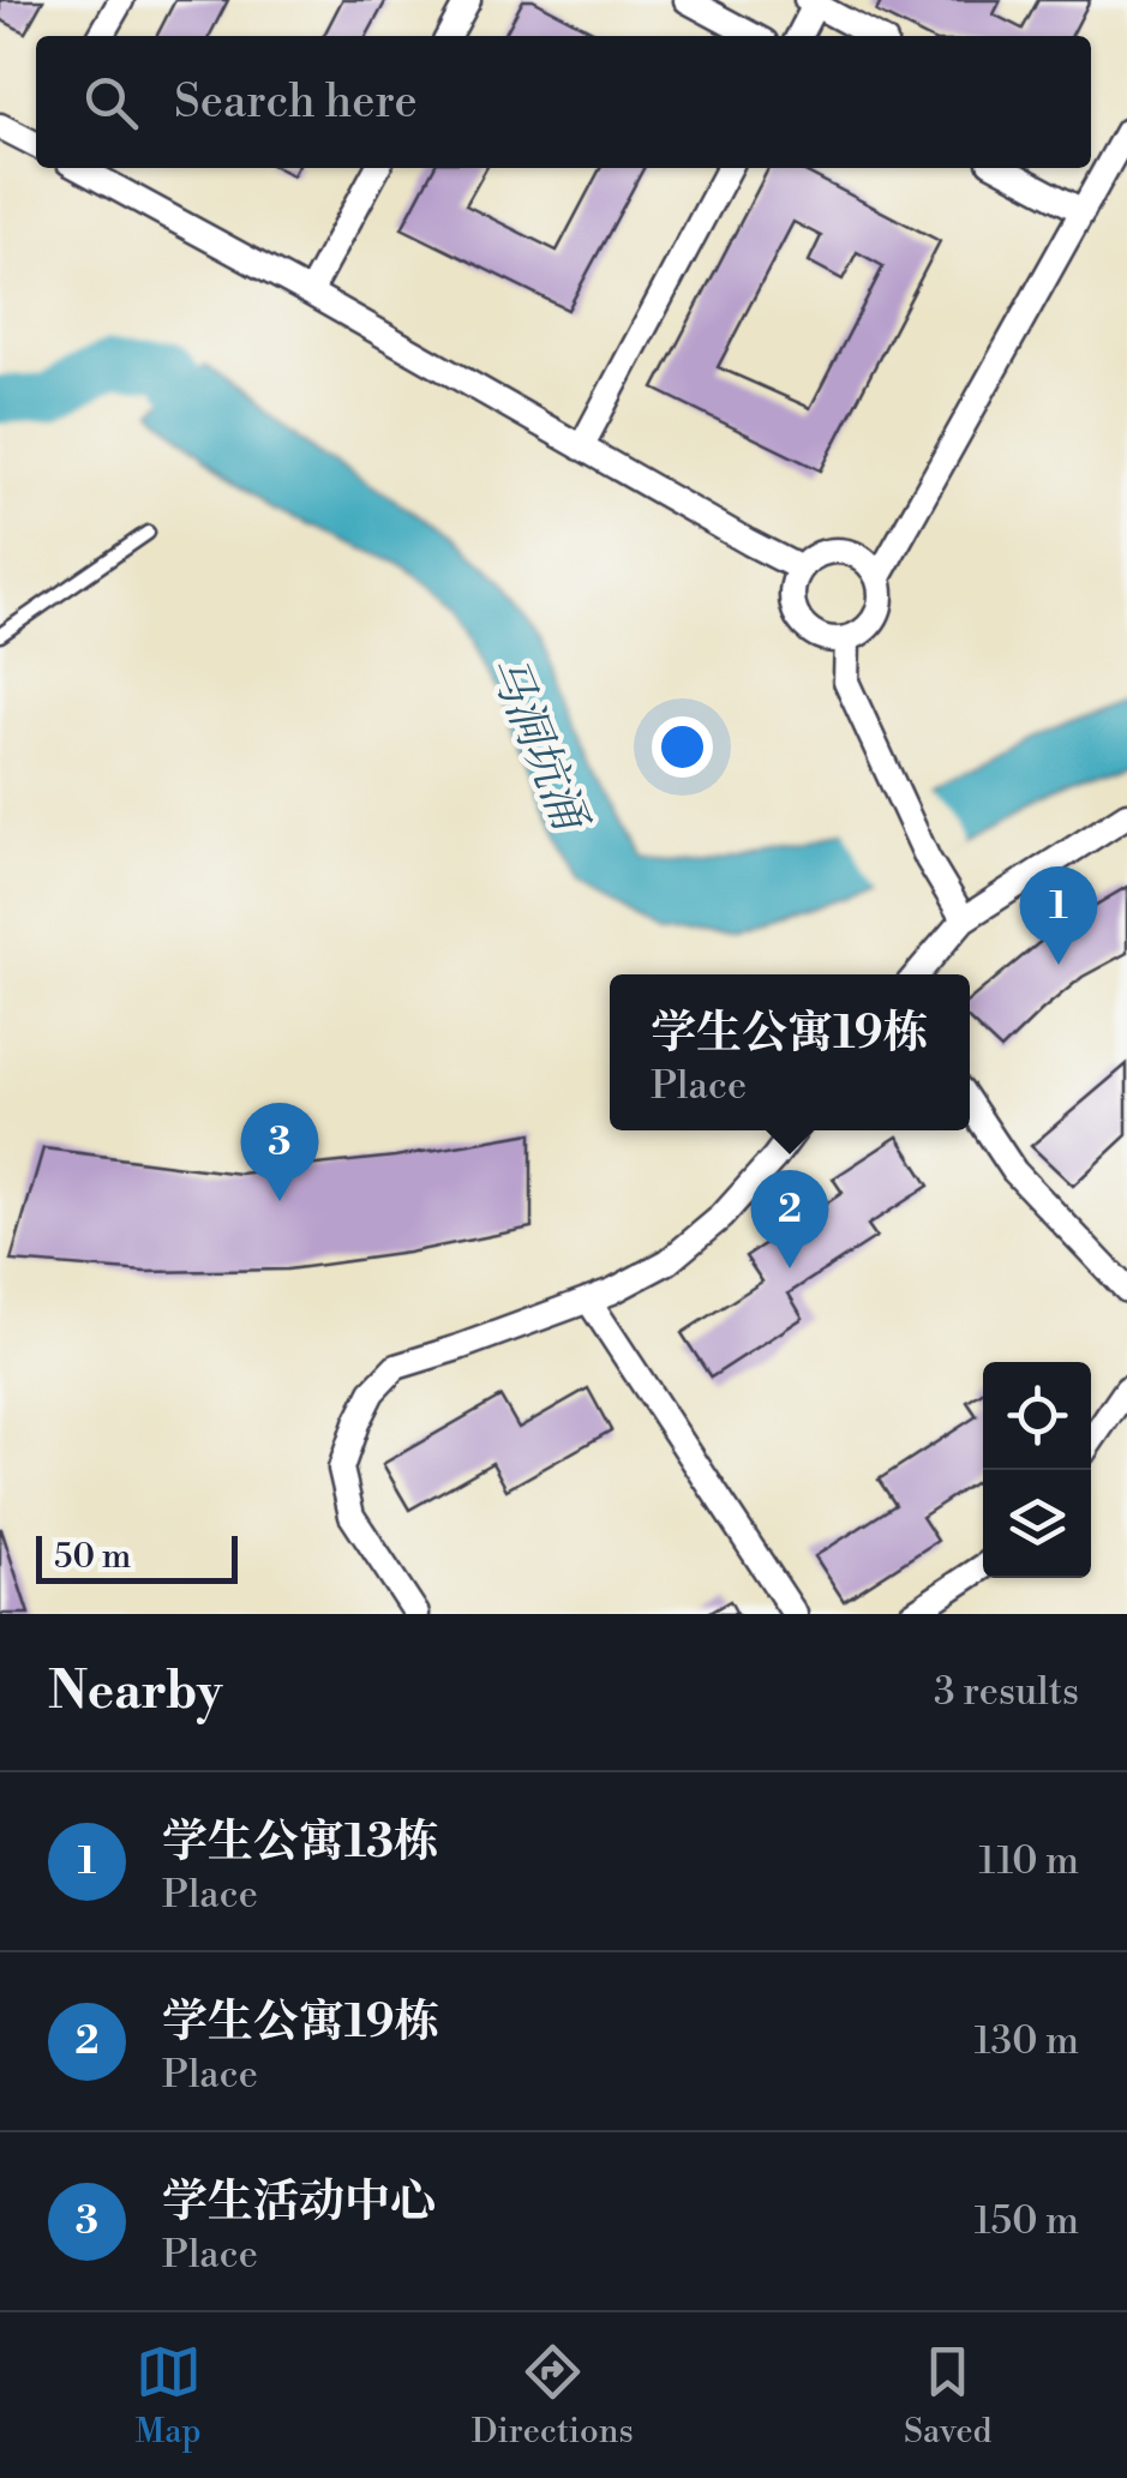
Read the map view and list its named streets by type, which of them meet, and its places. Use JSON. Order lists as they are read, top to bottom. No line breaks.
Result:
{"water":["马洞坑涌"],"scale_bar":"50 m","page":{"search":"Search here","pins":["1","3","2"],"popup":["学生公寓19栋","Place"],"scale":"50 m","heading":["Nearby","3 results"],"list":[{"mark":"1","name":"学生公寓13栋","note":"Place","value":"110 m"},{"mark":"2","name":"学生公寓19栋","note":"Place","value":"130 m"},{"mark":"3","name":"学生活动中心","note":"Place","value":"150 m"}],"nav":["Map","Directions","Saved"]}}
